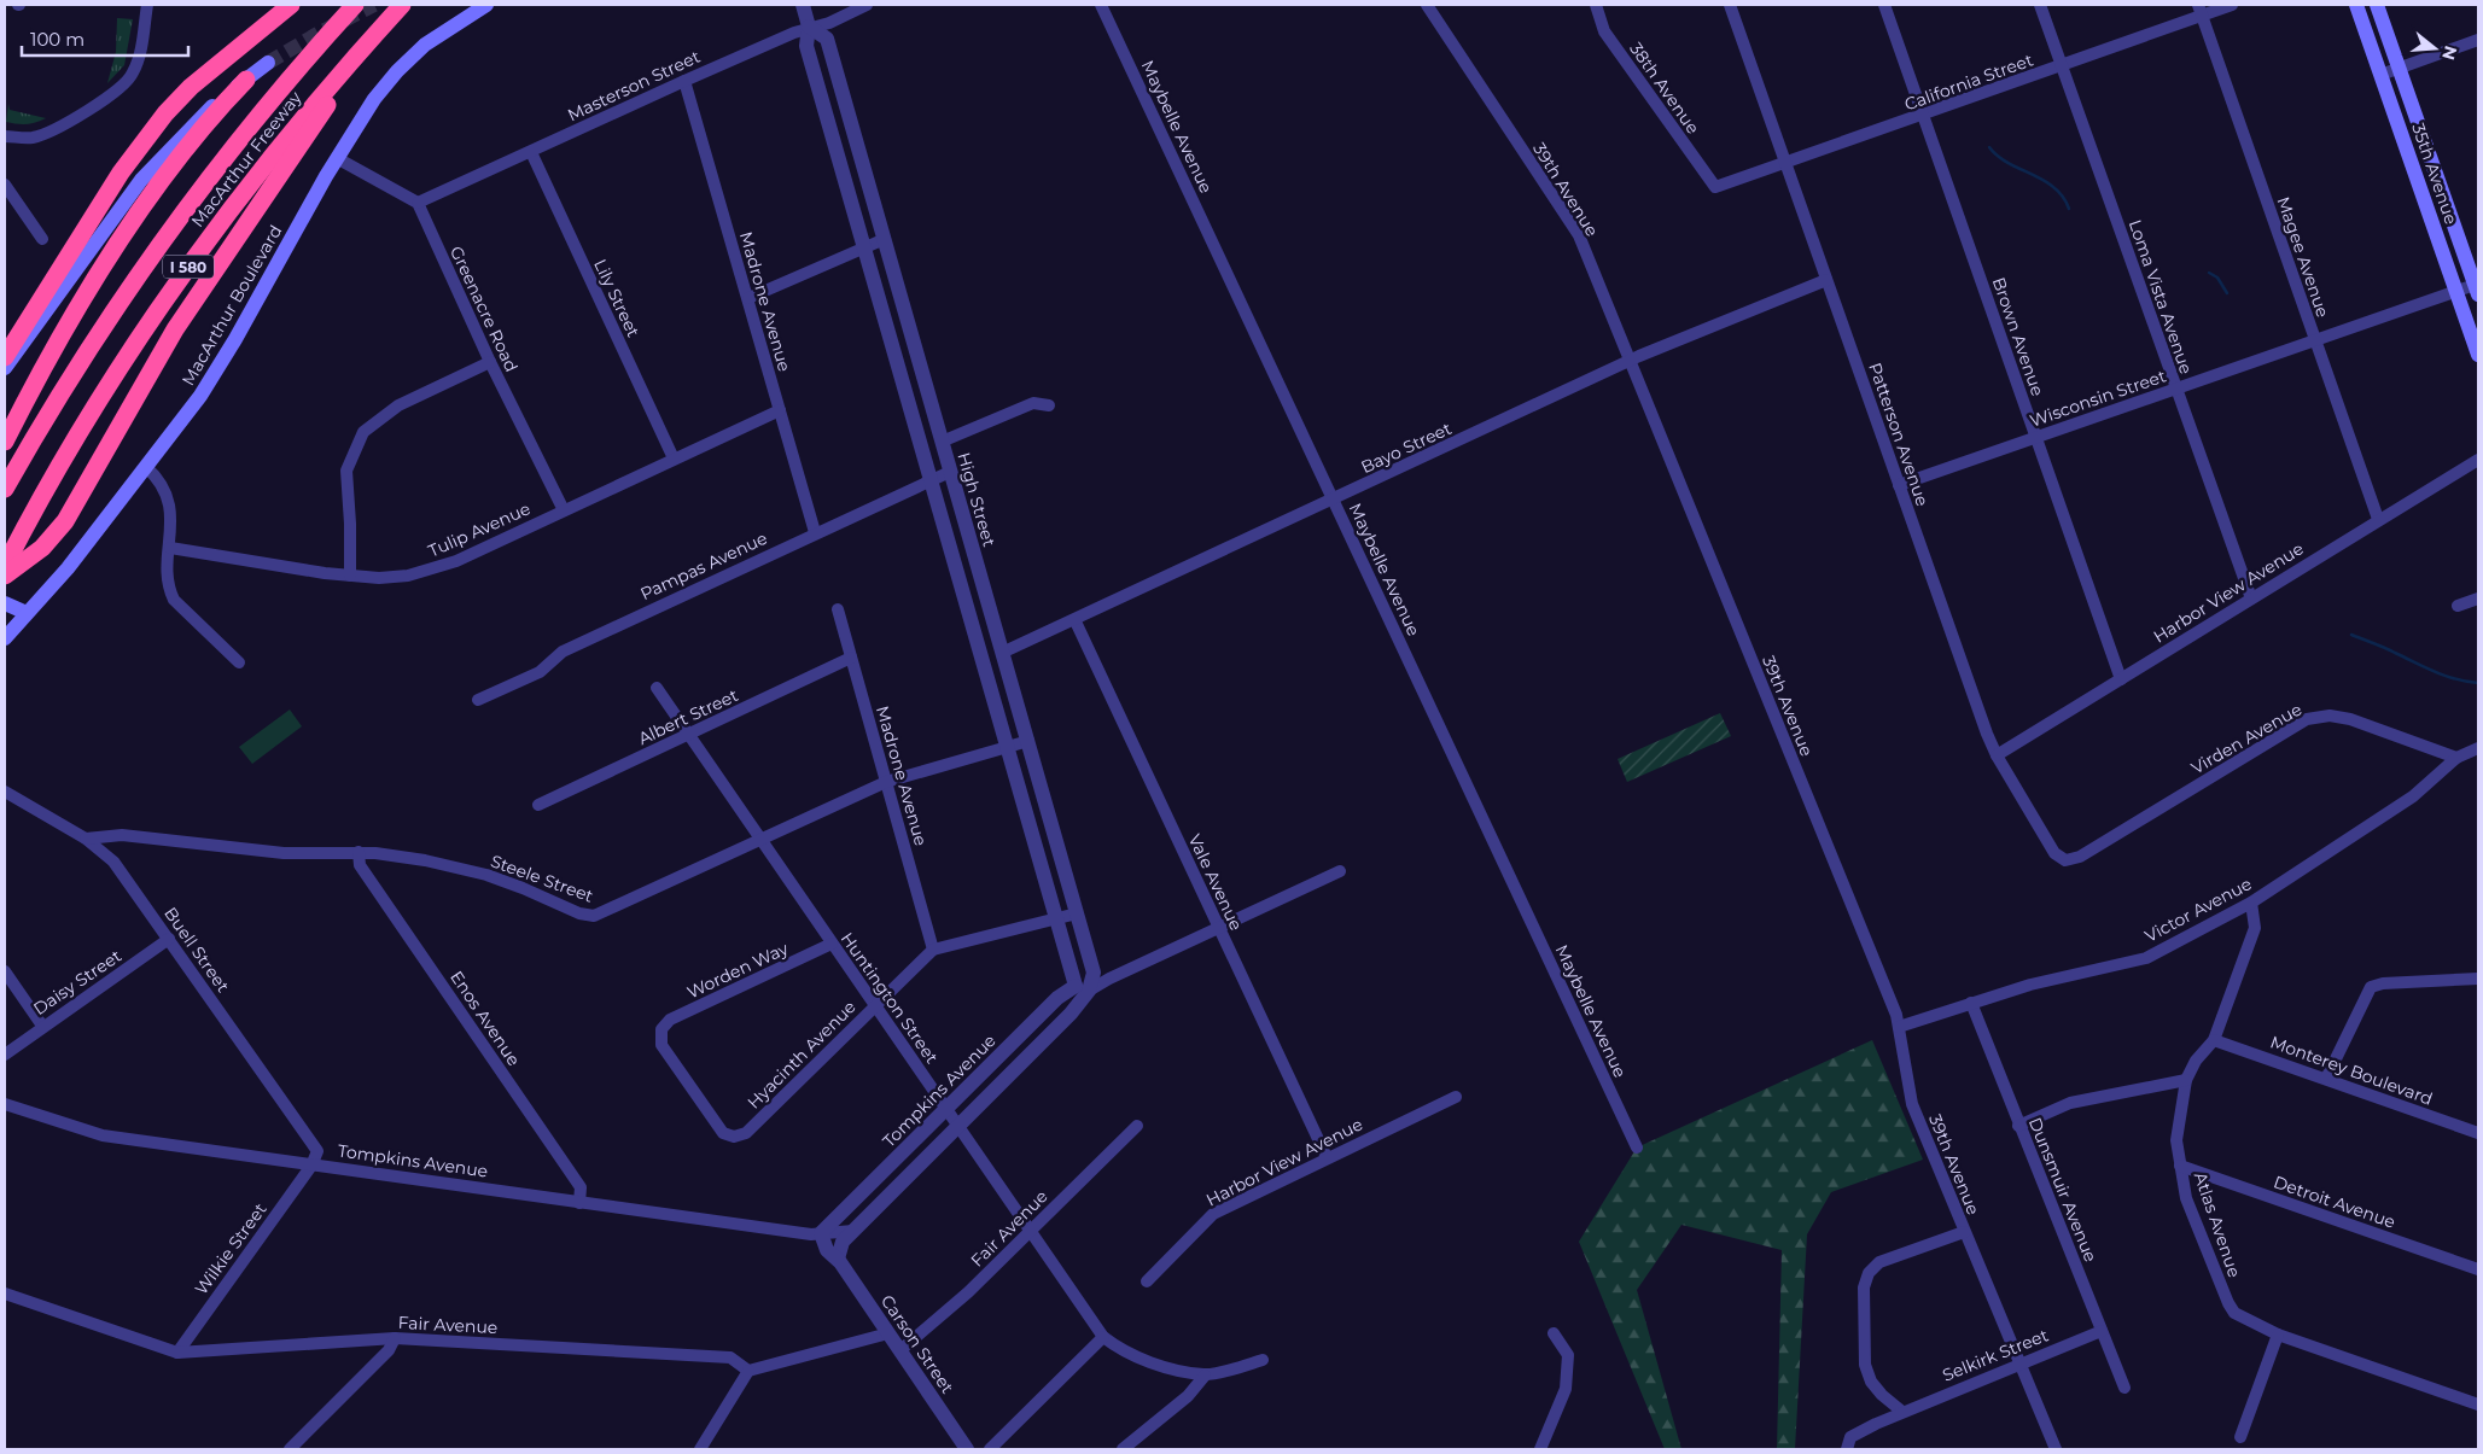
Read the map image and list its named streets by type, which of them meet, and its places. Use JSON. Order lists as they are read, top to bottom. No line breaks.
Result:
{"streets":{"highway":["MacArthur Freeway","I 580"],"main road":["35th Avenue","MacArthur Boulevard"],"street":["California Street","Masterson Street","38th Avenue","Maybelle Avenue","39th Avenue","Magee Avenue","Loma Vista Avenue","Lily Street","Madrone Avenue","Greenacre Road","Brown Avenue","Wisconsin Street","Patterson Avenue","Bayo Street","High Street","Tulip Avenue","Pampas Avenue","Harbor View Avenue","Albert Street","Virden Avenue","Steele Street","Vale Avenue","Victor Avenue","Buell Street","Worden Way","Daisy Street","Huntington Street","Enos Avenue","Hyacinth Avenue","Monterey Boulevard","Tompkins Avenue","Dunsmuir Avenue","Detroit Avenue","Atlas Avenue","Fair Avenue","Wilkie Street","Carson Street","Selkirk Street"]},"crossings":[["California Street","38th Avenue"],["California Street","Magee Avenue"],["California Street","Loma Vista Avenue"],["California Street","Brown Avenue"],["California Street","Patterson Avenue"],["Masterson Street","Lily Street"],["Masterson Street","Madrone Avenue"],["Masterson Street","Greenacre Road"],["Masterson Street","High Street"],["Maybelle Avenue","Bayo Street"],["35th Avenue","Wisconsin Street"],["39th Avenue","Bayo Street"],["39th Avenue","Victor Avenue"],["39th Avenue","Selkirk Street"],["Magee Avenue","Wisconsin Street"],["Magee Avenue","Harbor View Avenue"],["Loma Vista Avenue","Wisconsin Street"],["Loma Vista Avenue","Harbor View Avenue"],["Lily Street","Tulip Avenue"],["Madrone Avenue","Tulip Avenue"],["Madrone Avenue","Pampas Avenue"],["Madrone Avenue","Albert Street"],["Madrone Avenue","Steele Street"],["Madrone Avenue","Hyacinth Avenue"],["Greenacre Road","Tulip Avenue"],["Brown Avenue","Wisconsin Street"],["Brown Avenue","Harbor View Avenue"],["Wisconsin Street","Patterson Avenue"],["Patterson Avenue","Bayo Street"],["Patterson Avenue","Harbor View Avenue"],["Patterson Avenue","Virden Avenue"],["Bayo Street","High Street"],["Bayo Street","Vale Avenue"],["High Street","Pampas Avenue"],["High Street","Steele Street"],["High Street","Hyacinth Avenue"],["High Street","Tompkins Avenue"],["Harbor View Avenue","Vale Avenue"],["Albert Street","Huntington Street"],["Virden Avenue","Victor Avenue"],["Steele Street","Buell Street"],["Steele Street","Huntington Street"],["Steele Street","Enos Avenue"],["Vale Avenue","Tompkins Avenue"],["Victor Avenue","Dunsmuir Avenue"],["Victor Avenue","Atlas Avenue"],["Buell Street","Daisy Street"],["Buell Street","Tompkins Avenue"],["Buell Street","Wilkie Street"],["Worden Way","Huntington Street"],["Worden Way","Hyacinth Avenue"],["Huntington Street","Hyacinth Avenue"],["Huntington Street","Tompkins Avenue"],["Huntington Street","Fair Avenue"],["Enos Avenue","Tompkins Avenue"],["Monterey Boulevard","Atlas Avenue"],["Tompkins Avenue","Wilkie Street"],["Tompkins Avenue","Carson Street"],["Dunsmuir Avenue","Selkirk Street"],["Detroit Avenue","Atlas Avenue"],["Fair Avenue","Wilkie Street"],["Fair Avenue","Carson Street"]],"scale_bar":"100 m","north":"right"}
